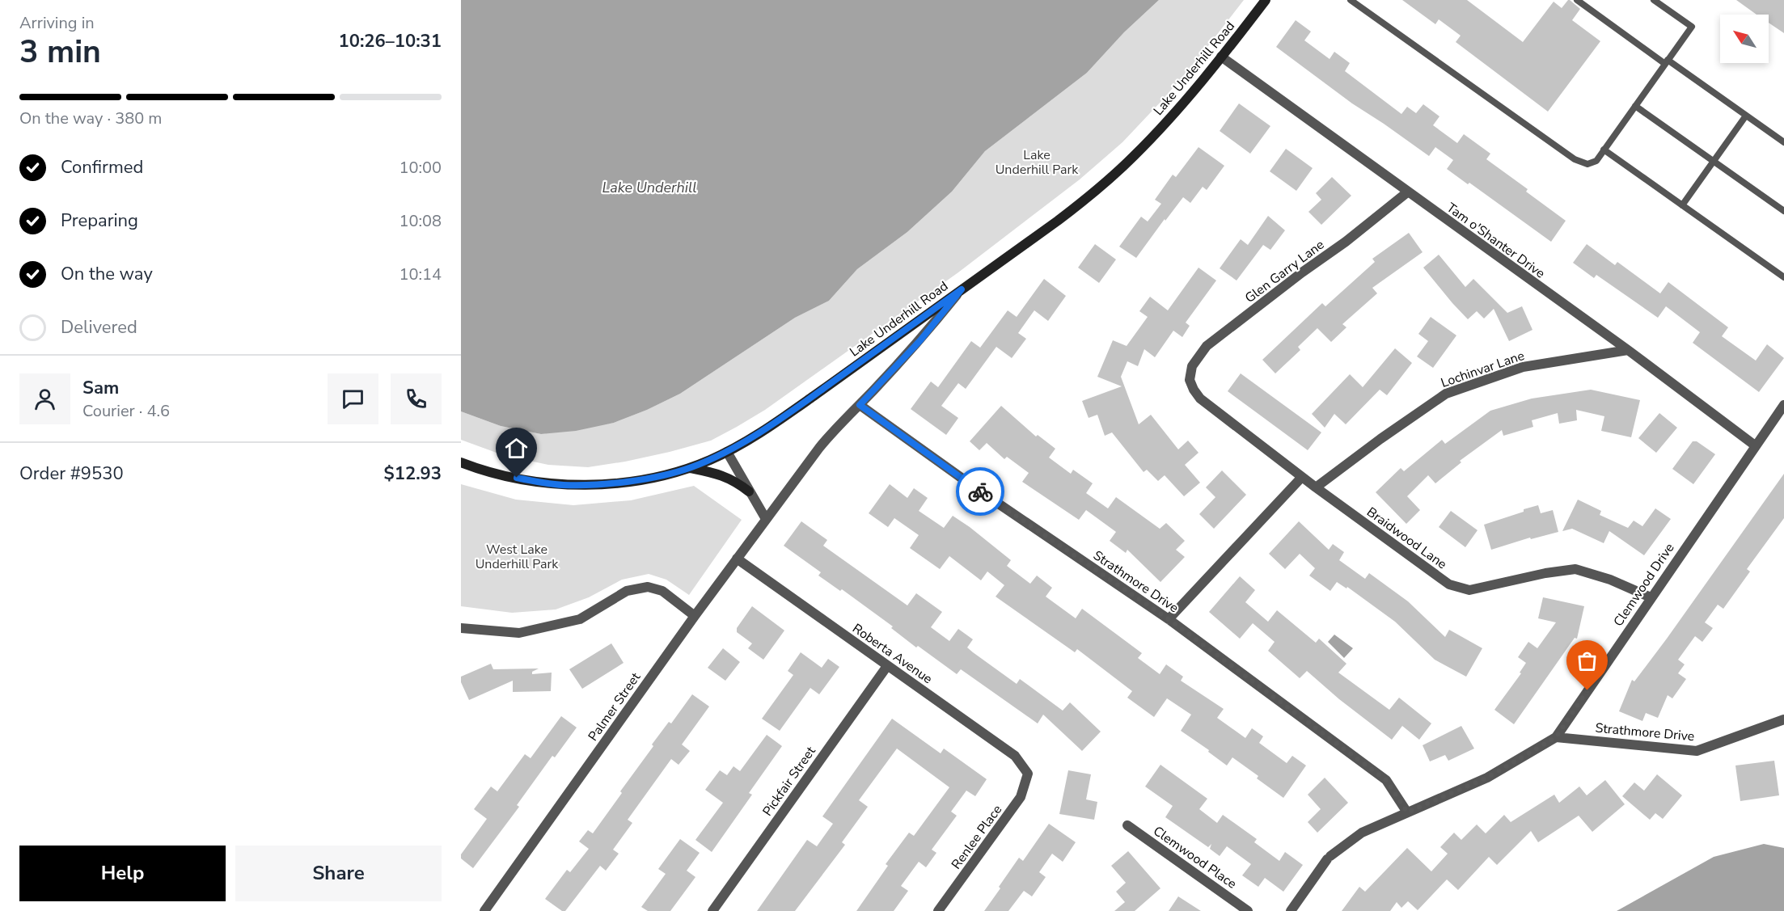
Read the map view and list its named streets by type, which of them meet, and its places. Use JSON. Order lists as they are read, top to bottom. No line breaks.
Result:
{"streets":{"main road":["Lake Underhill Road"],"street":["Tam o'Shanter Drive","Glen Garry Lane","Lochinvar Lane","Braidwood Lane","Strathmore Drive","Clemwood Drive","Roberta Avenue","Palmer Street","Pickfair Street","Renlee Place","Clemwood Place"]},"crossings":[["Lake Underhill Road","Tam o'Shanter Drive"],["Lake Underhill Road","Palmer Street"],["Tam o'Shanter Drive","Glen Garry Lane"],["Tam o'Shanter Drive","Lochinvar Lane"],["Tam o'Shanter Drive","Clemwood Drive"],["Glen Garry Lane","Braidwood Lane"],["Lochinvar Lane","Braidwood Lane"],["Braidwood Lane","Clemwood Drive"],["Strathmore Drive","Clemwood Drive"],["Strathmore Drive","Palmer Street"],["Roberta Avenue","Palmer Street"],["Roberta Avenue","Pickfair Street"],["Roberta Avenue","Renlee Place"]],"water":["Lake Underhill"],"parks":["Lake Underhill Park","West Lake Underhill Park"],"north":"top left","page":{"heading":["3 min","Arriving in","10:26–10:31"],"panel":["Sam","Courier · 4.6","Order #9530","$12.93"],"bar":"On the way · 380 m","list":[["Confirmed","10:00"],["Preparing","10:08"],["On the way","10:14"],"Delivered"],"buttons":["Help","Share"]}}
